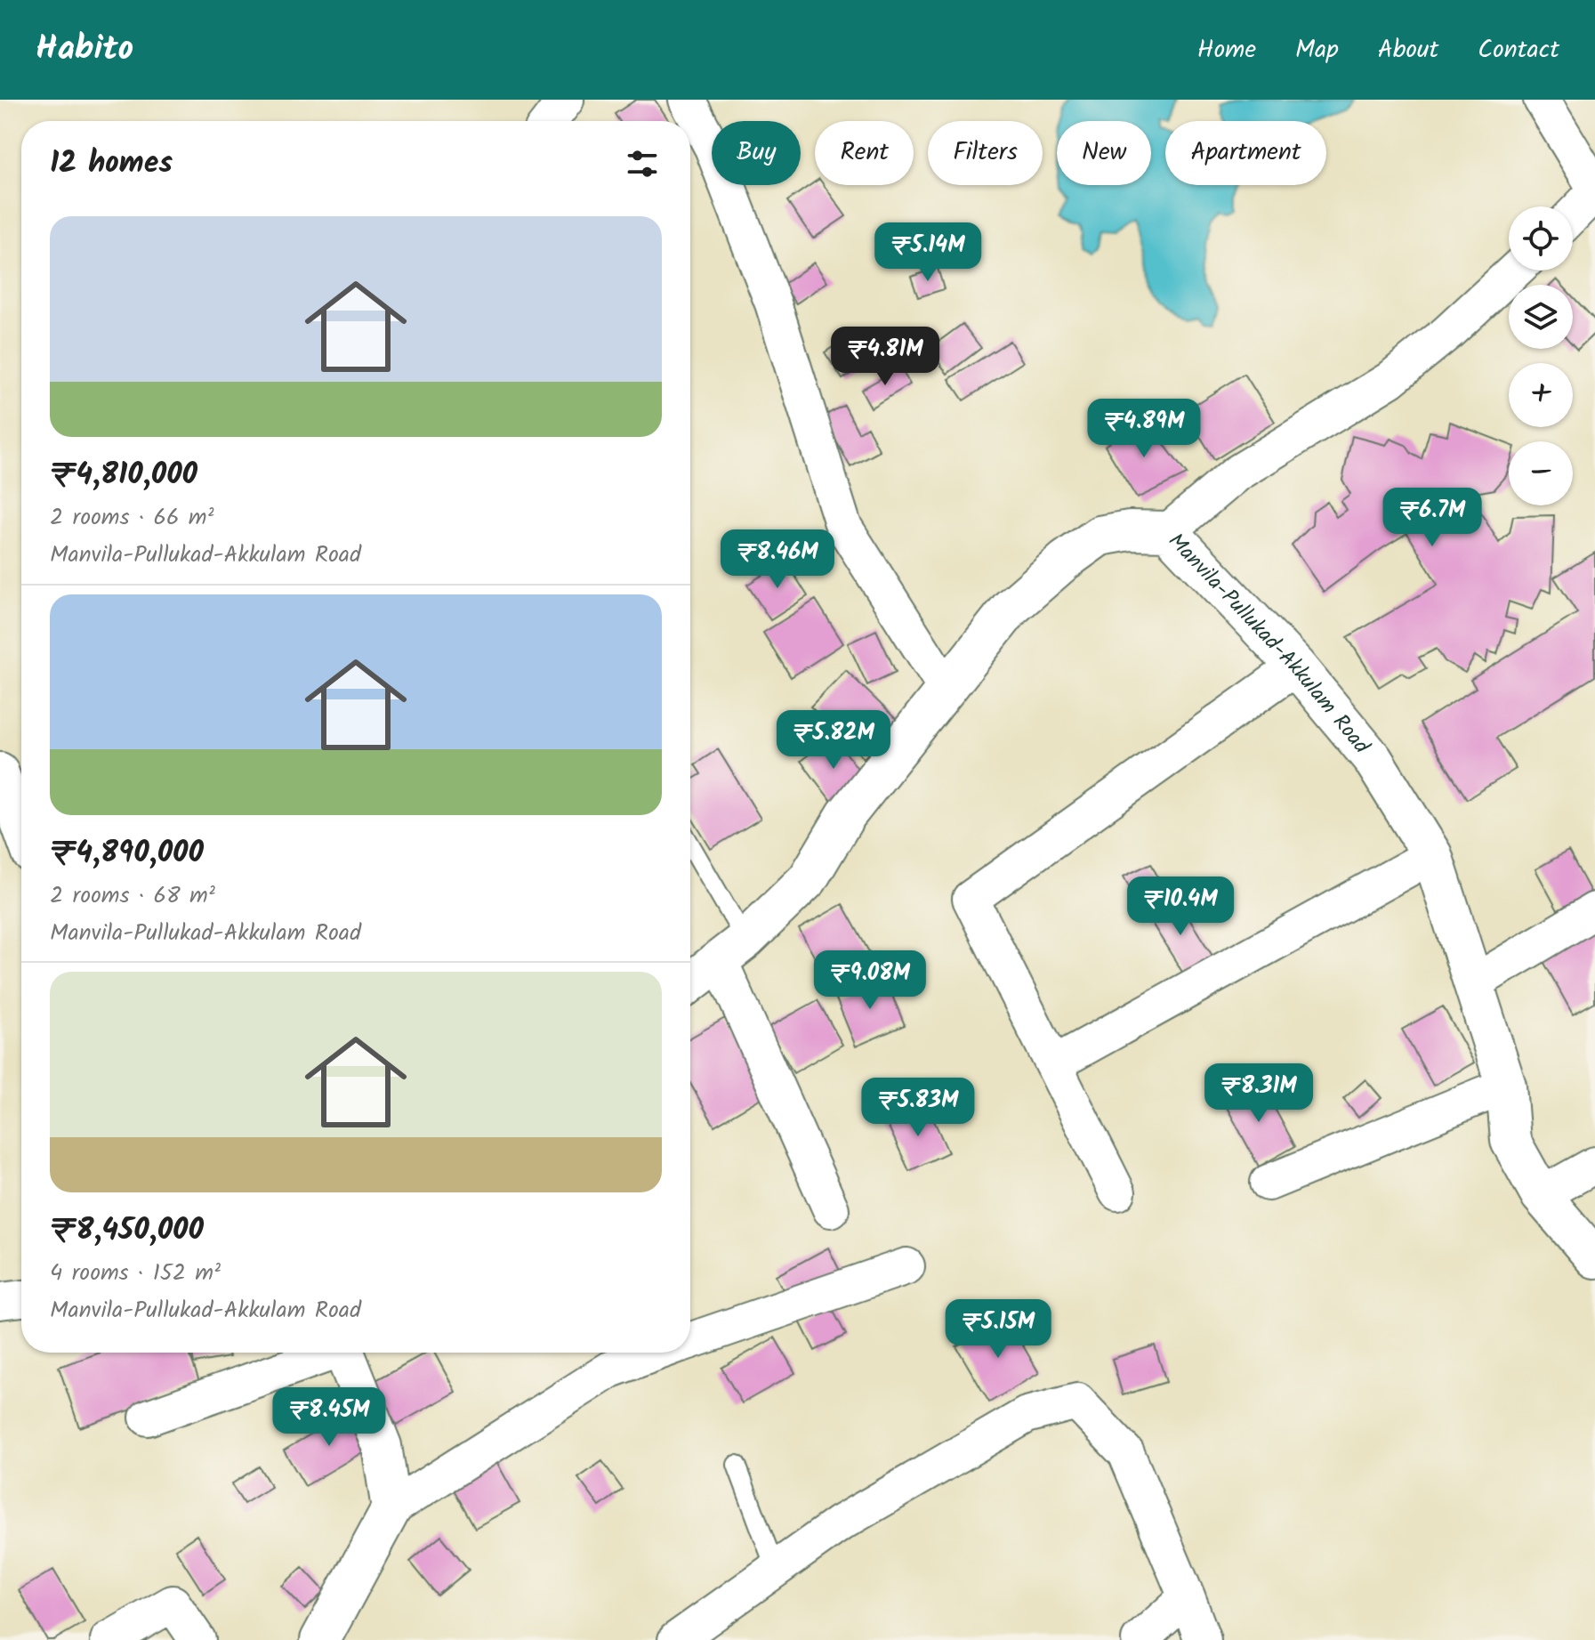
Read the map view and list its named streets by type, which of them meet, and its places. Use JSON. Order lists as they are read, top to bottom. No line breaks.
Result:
{"streets":{"street":["Manvila-Pullukad-Akkulam Road"]},"page":{"header":"Habito","nav":["Home","Map","About","Contact"],"chip":["Buy","Rent","Filters","New","Apartment"],"heading":"12 homes","map_buttons":["+","−"],"list":[{"name":"₹4,810,000","note":"2 rooms · 66 m² · Manvila-Pullukad-Akkulam Road"},{"name":"₹4,890,000","note":"2 rooms · 68 m² · Manvila-Pullukad-Akkulam Road"},{"name":"₹8,450,000","note":"4 rooms · 152 m² · Manvila-Pullukad-Akkulam Road"}],"price":["₹5.14M","₹4.81M","₹4.89M","₹6.7M","₹8.46M","₹5.82M","₹10.4M","₹9.08M","₹8.31M","₹5.83M","₹5.15M","₹8.45M"]}}
